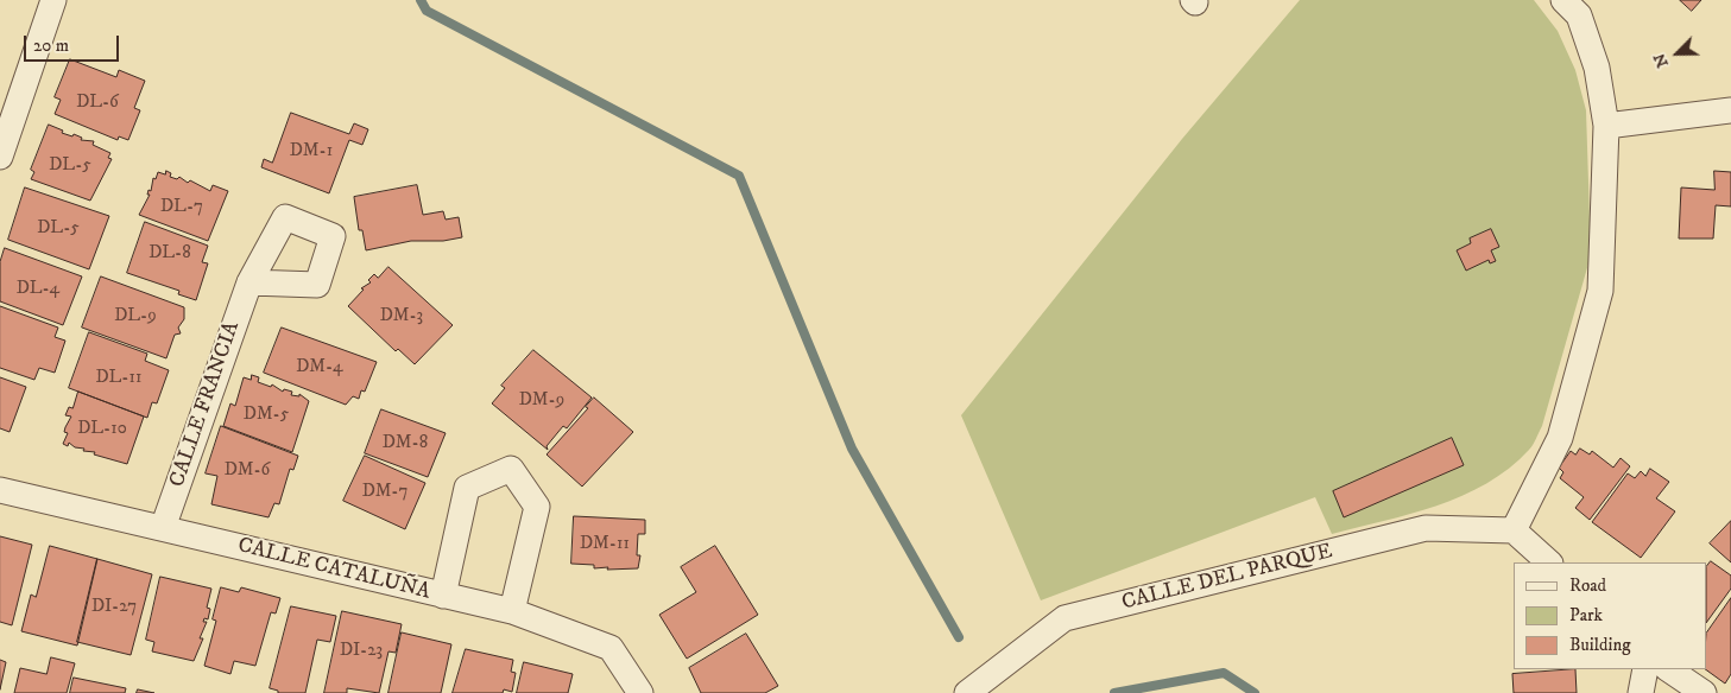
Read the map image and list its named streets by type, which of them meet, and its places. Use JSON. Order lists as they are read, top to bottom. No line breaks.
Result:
{"streets":{"street":["CALLE FRANCIA","CALLE CATALUÑA","CALLE DEL PARQUE"]},"crossings":[["CALLE FRANCIA","CALLE CATALUÑA"]],"house_numbers":["DL-6","DM-1","DL-5","DL-7","DL-5","DL-8","DL-4","DL-9","DM-3","DM-4","DL-11","DM-9","DM-5","DL-10","DM-8","DM-6","DM-7","DM-11","DI-27","DI-23"],"legend":["Road","Park","Building"],"scale_bar":"20 m","north":"bottom left"}
